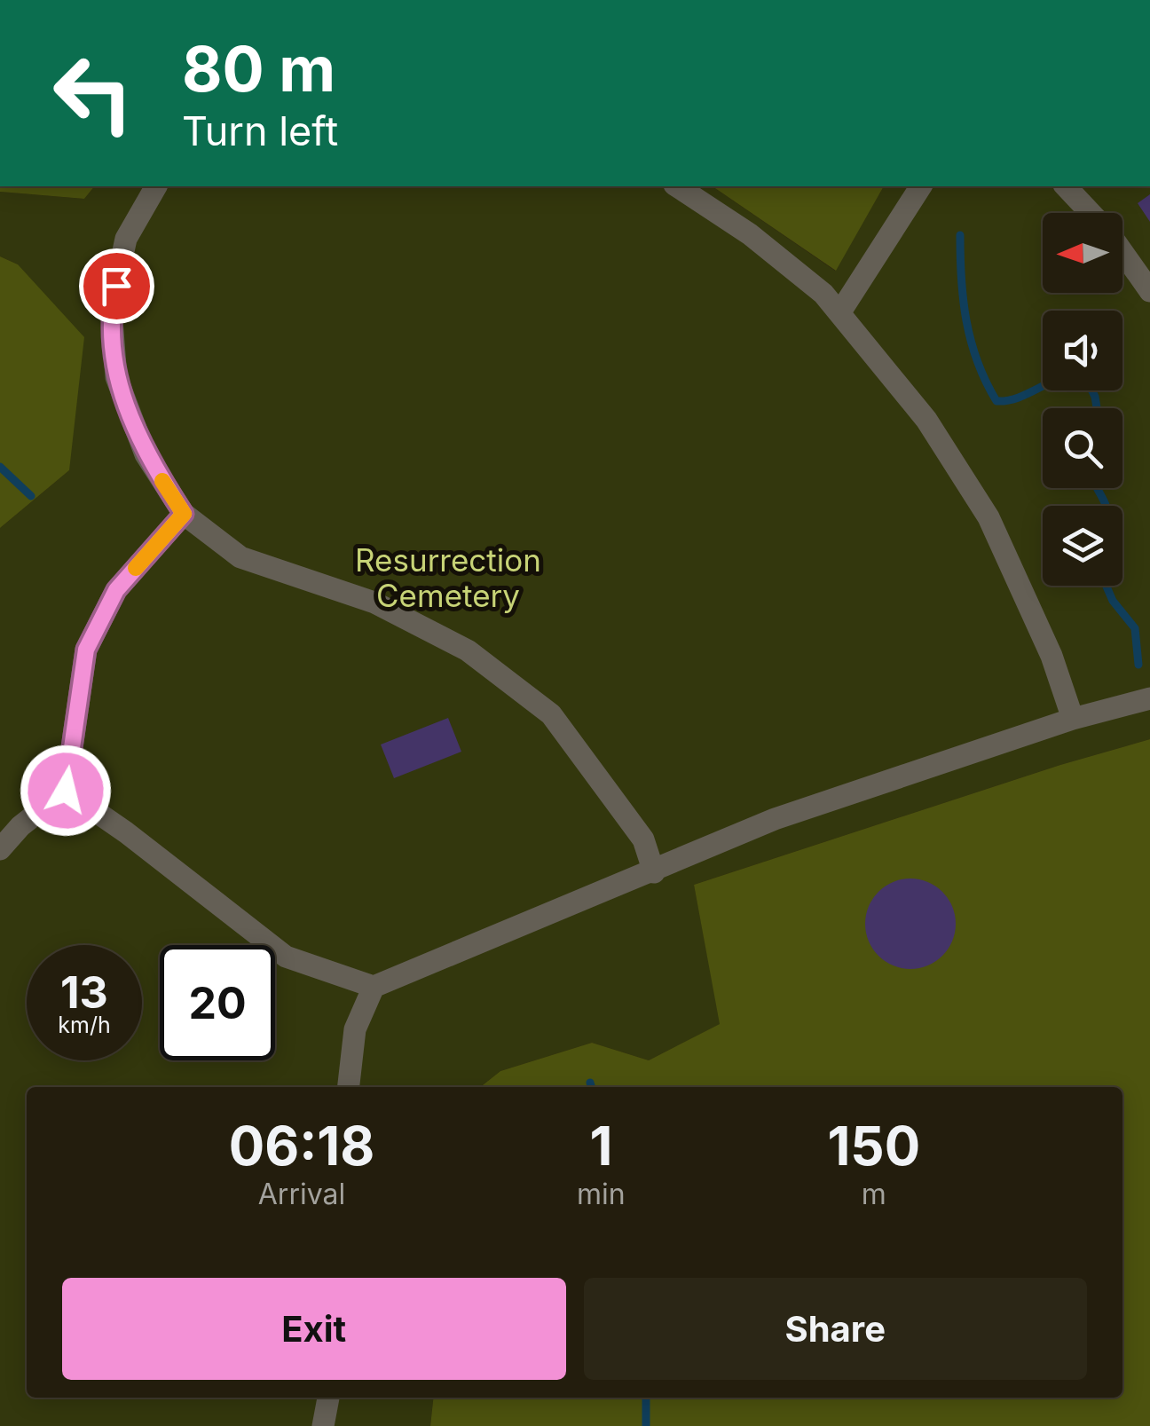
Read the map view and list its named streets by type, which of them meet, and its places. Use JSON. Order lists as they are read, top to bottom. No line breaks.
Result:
{"parks":["Resurrection Cemetery"],"north":"left","page":{"turn":["80 m","Turn left"],"speed":"13 km/h","limit":"20","eta":["06:18","Arrival","1","min","150","m"],"buttons":["Exit","Share"]}}
